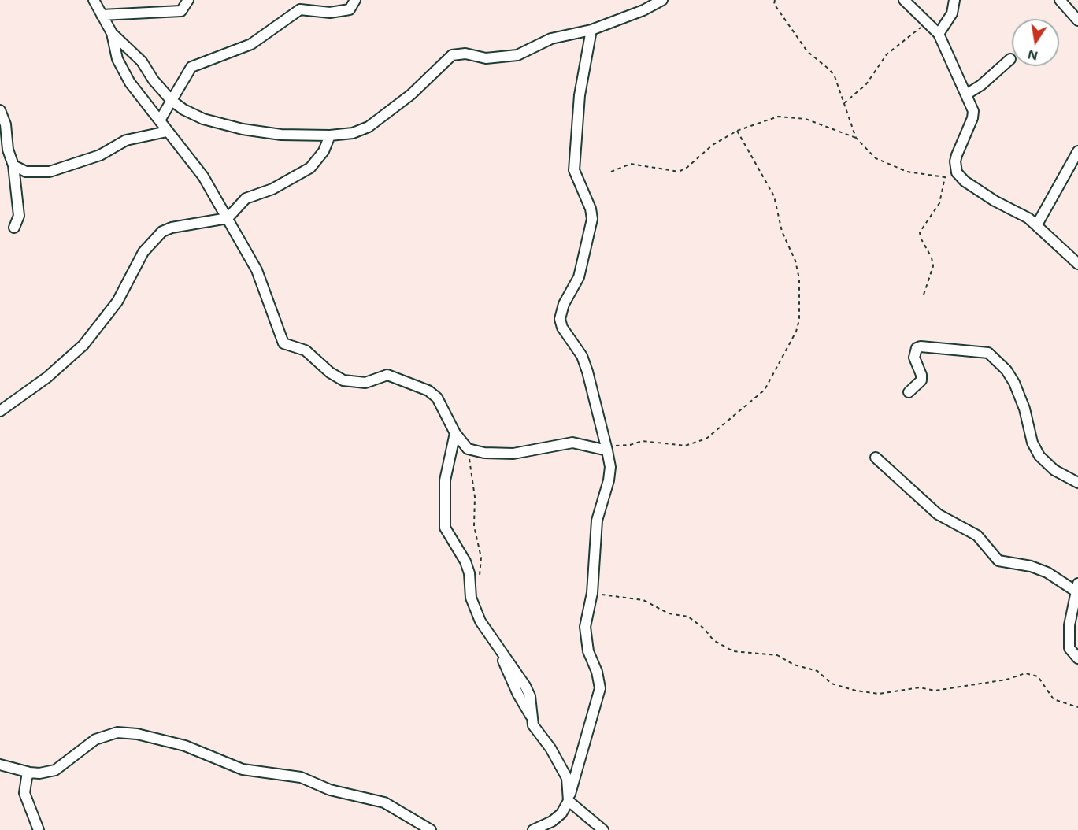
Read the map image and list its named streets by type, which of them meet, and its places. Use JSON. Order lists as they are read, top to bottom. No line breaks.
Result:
{"north":"bottom"}
